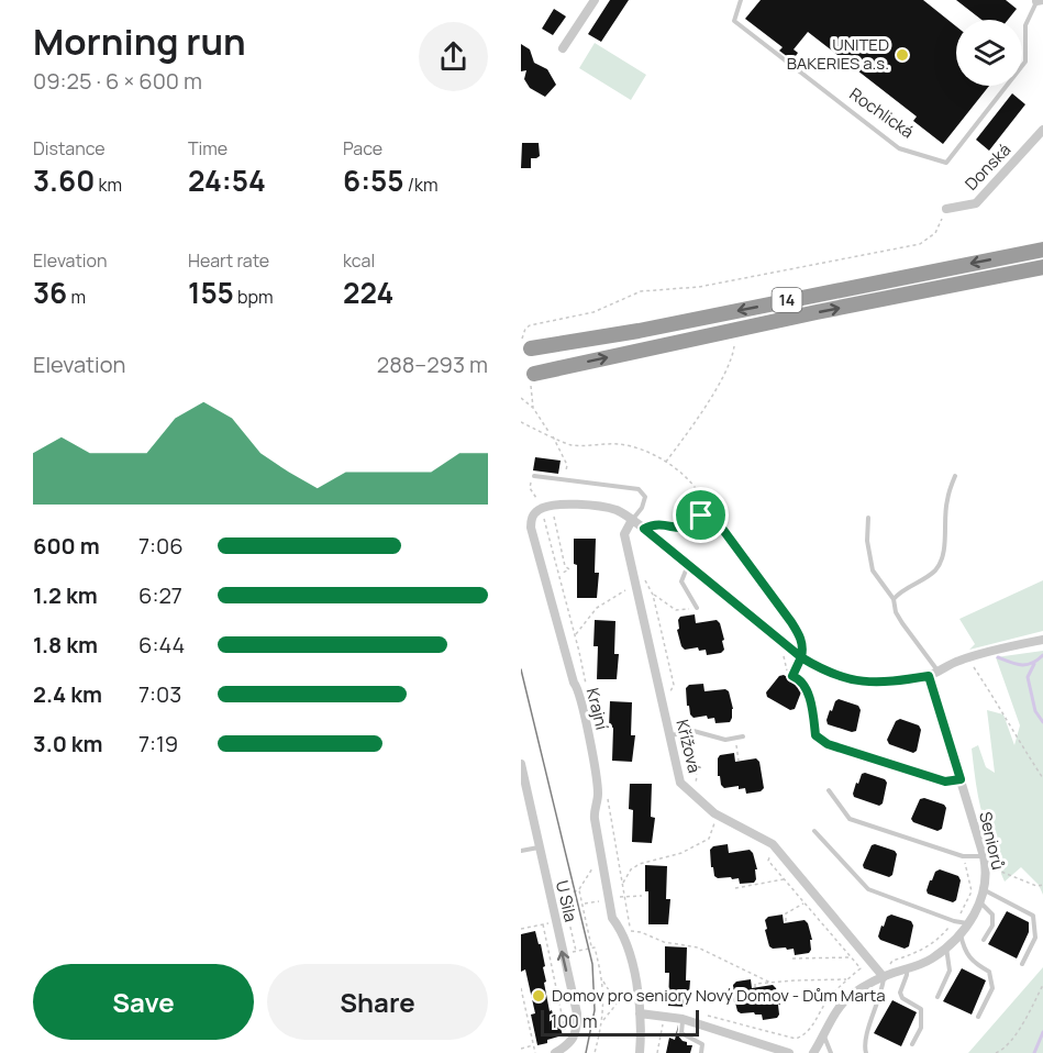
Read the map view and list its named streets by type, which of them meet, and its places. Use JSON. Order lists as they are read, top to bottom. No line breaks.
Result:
{"streets":{"highway":["14"],"street":["Donská","Krajní","Křížová","Seniorů","U Sila"],"lane":["Rochlická"]},"crossings":[["Křížová","Seniorů"]],"places":["UNITED BAKERIES a.s.","Domov pro seniory Nový Domov - Dům Marta"],"scale_bar":"100 m","page":{"heading":["Morning run","09:25 · 6 × 600 m"],"stats":[["Distance","3.60 km"],["Time","24:54"],["Pace","6:55 /km"],["Elevation","36 m"],["Heart rate","155 bpm"],["kcal","224"]],"chart":["Elevation","288–293 m"],"list":[{"name":"600 m","note":"7:06"},{"name":"1.2 km","note":"6:27"},{"name":"1.8 km","note":"6:44"},{"name":"2.4 km","note":"7:03"},{"name":"3.0 km","note":"7:19"}],"buttons":["Save","Share"],"scale":"100 m"}}
